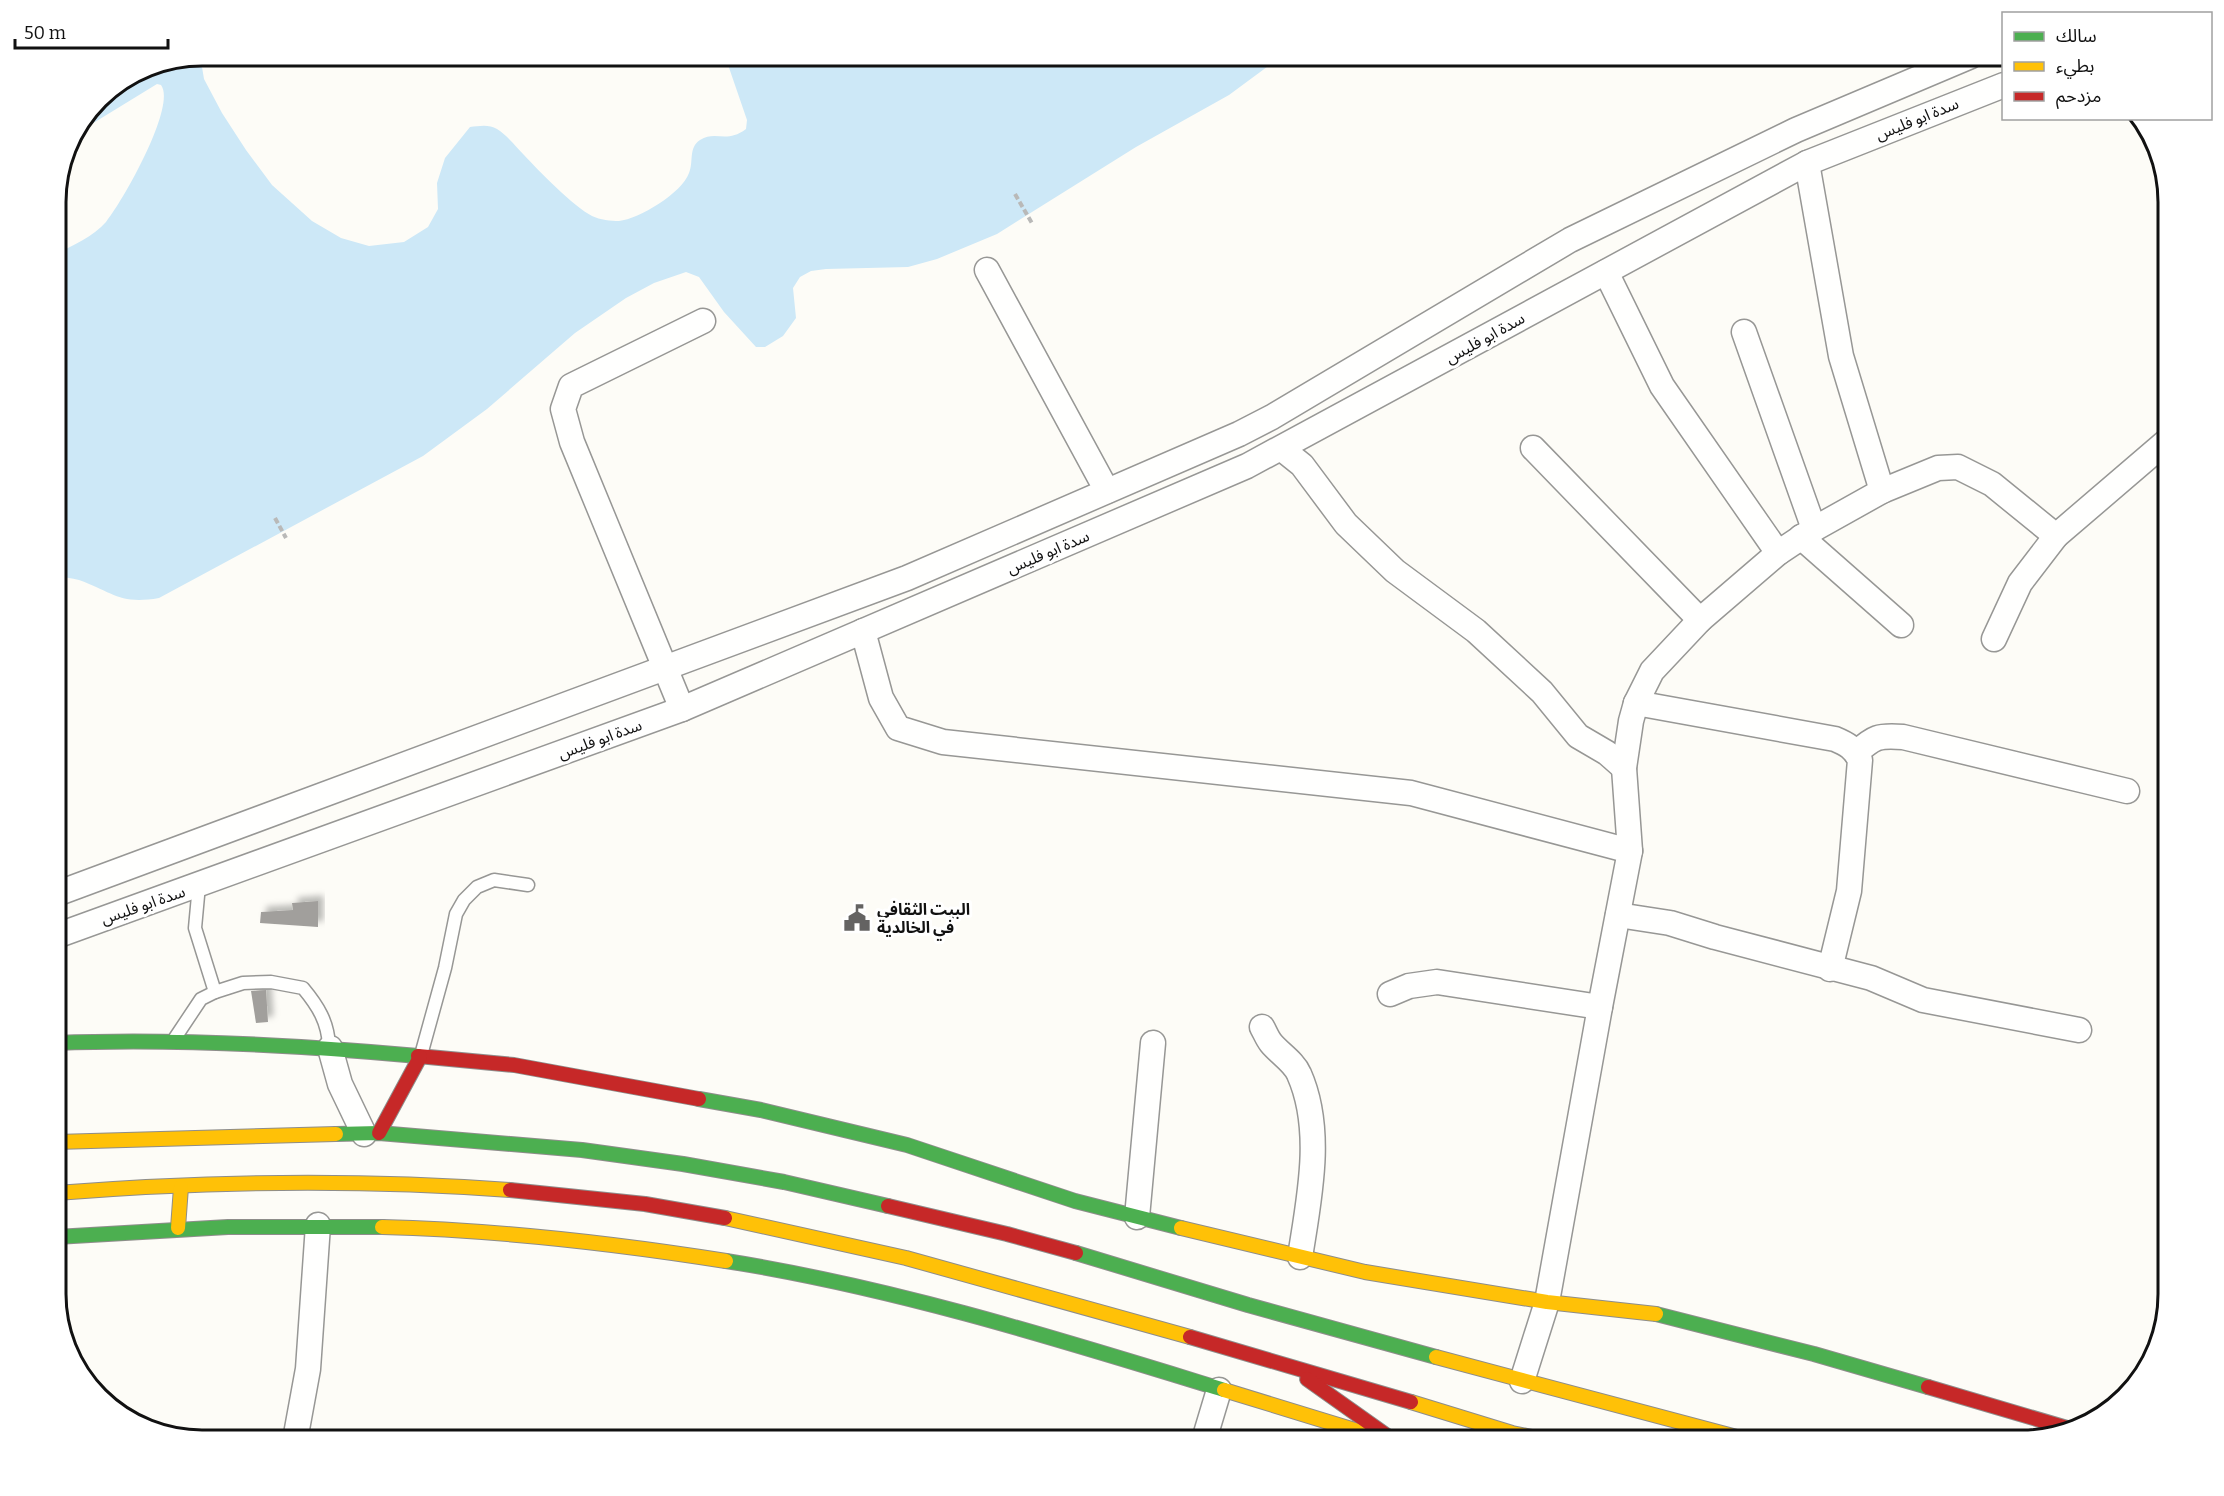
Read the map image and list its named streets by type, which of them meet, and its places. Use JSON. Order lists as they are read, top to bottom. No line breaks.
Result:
{"streets":{"street":["سدة ابو فليس"]},"places":{"public building":["البيت الثقافي في الخالدية"]},"legend":["سالك","بطيء","مزدحم"],"scale_bar":"50 m"}
